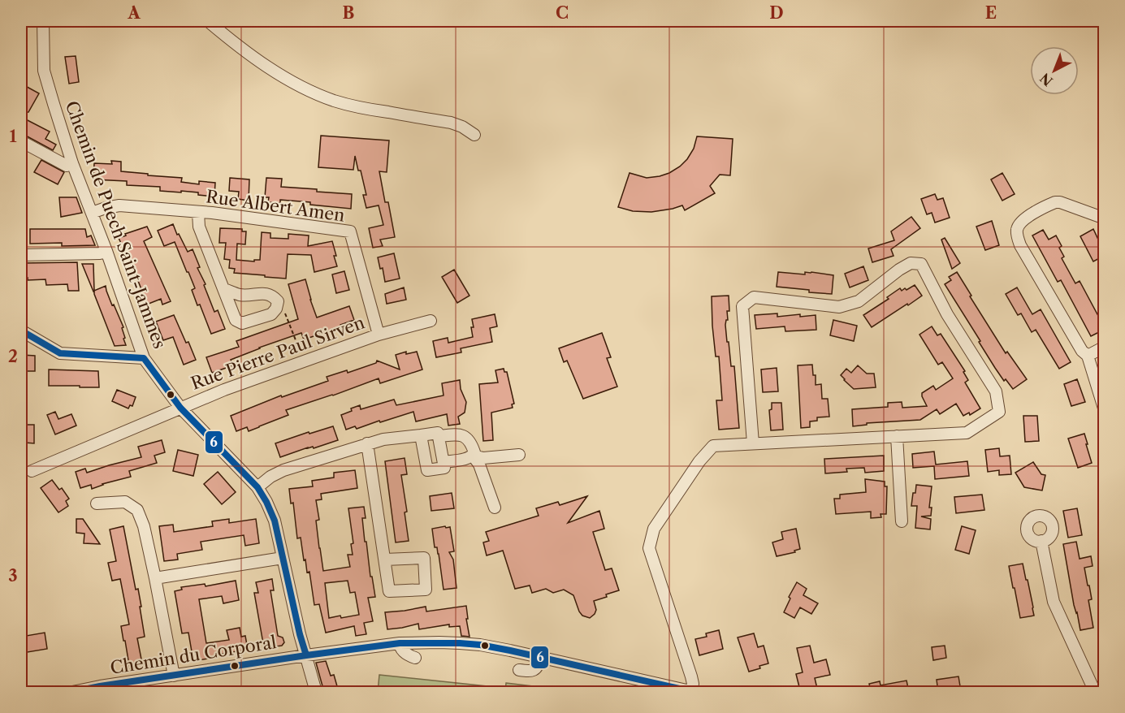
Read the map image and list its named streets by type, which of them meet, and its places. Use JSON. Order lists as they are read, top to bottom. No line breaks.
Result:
{"streets":{"street":["Rue Albert Amen","Chemin de Puech Saint-Jammes","Rue Pierre Paul Sirven","Chemin du Corporal"]},"crossings":[["Rue Albert Amen","Chemin de Puech Saint-Jammes"],["Rue Albert Amen","Rue Pierre Paul Sirven"],["Chemin de Puech Saint-Jammes","Rue Pierre Paul Sirven"],["Chemin de Puech Saint-Jammes","Chemin du Corporal"]],"lines":["transit line 6"],"north":"bottom left","grid":{"columns":["A","B","C","D","E"],"rows":["1","2","3"]}}
